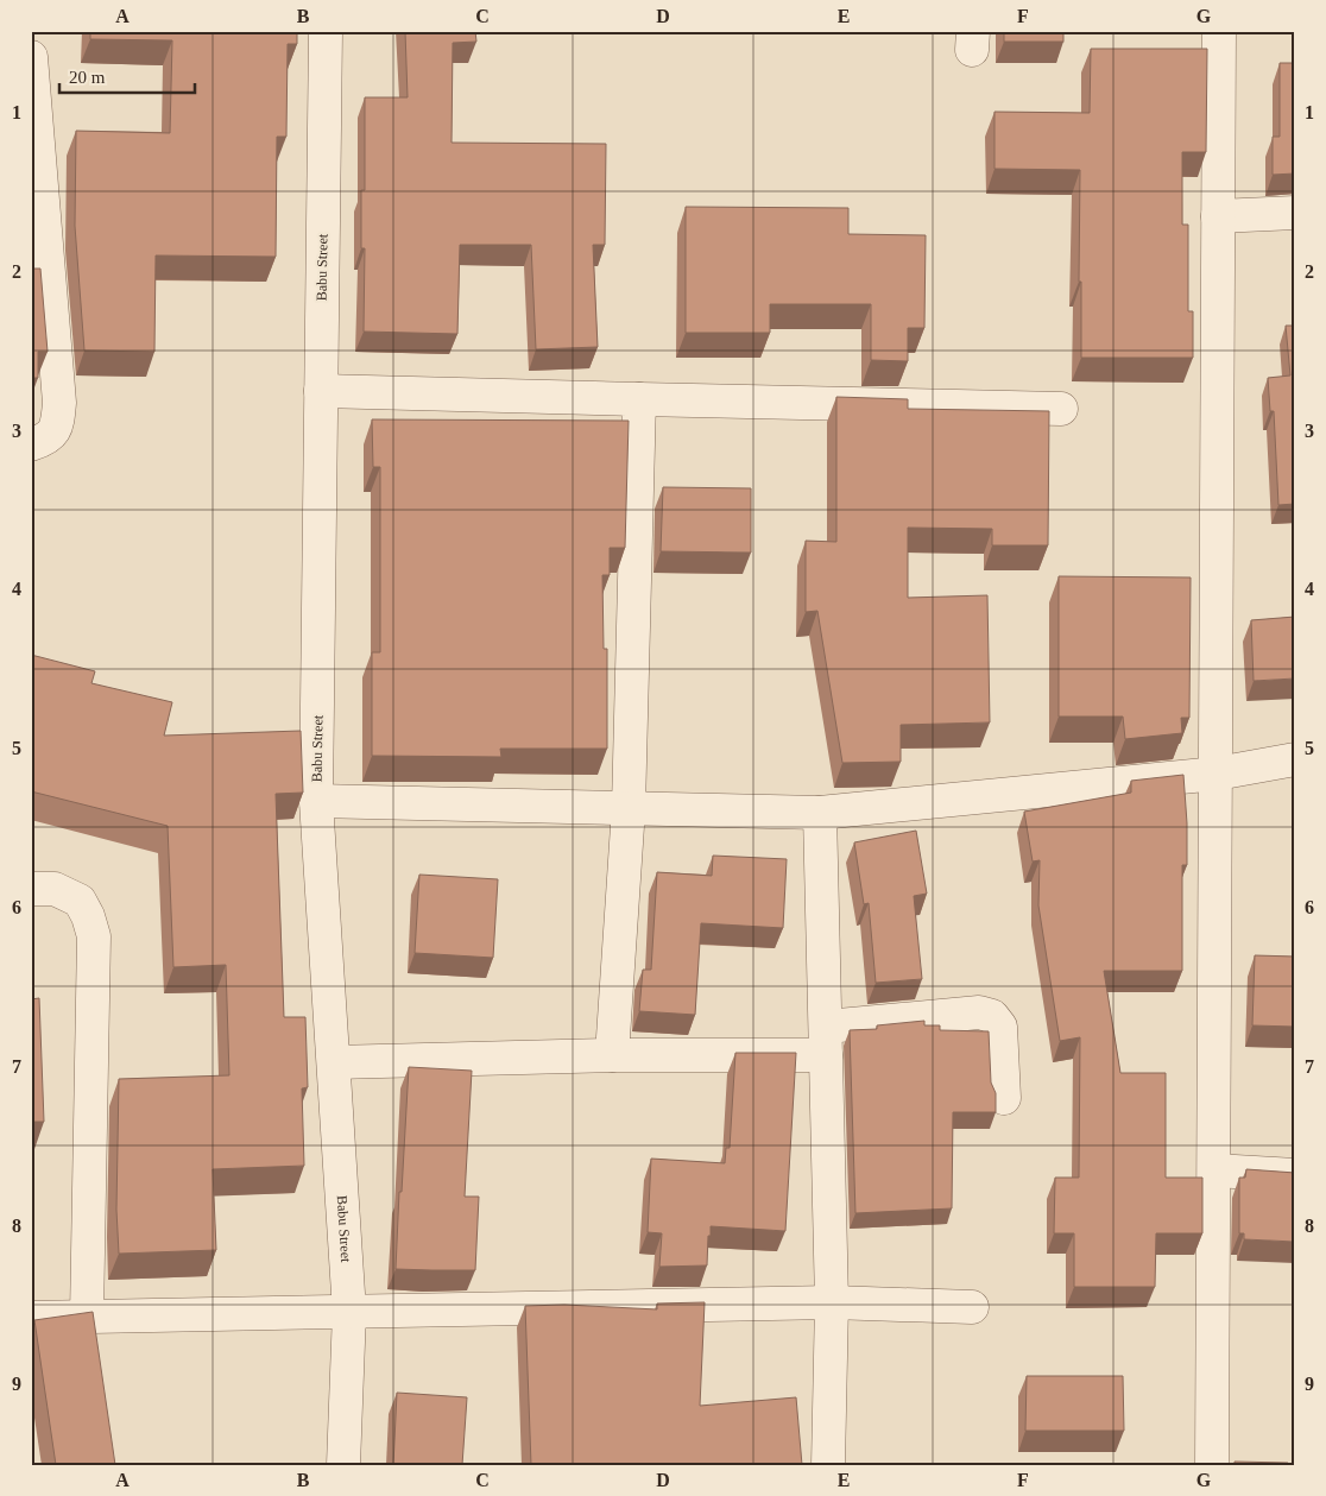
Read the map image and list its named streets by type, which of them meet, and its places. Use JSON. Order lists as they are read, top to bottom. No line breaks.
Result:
{"streets":{"street":["Babu Street"]},"scale_bar":"20 m","grid":{"columns":["A","B","C","D","E","F","G"],"rows":["1","2","3","4","5","6","7","8","9"]}}
